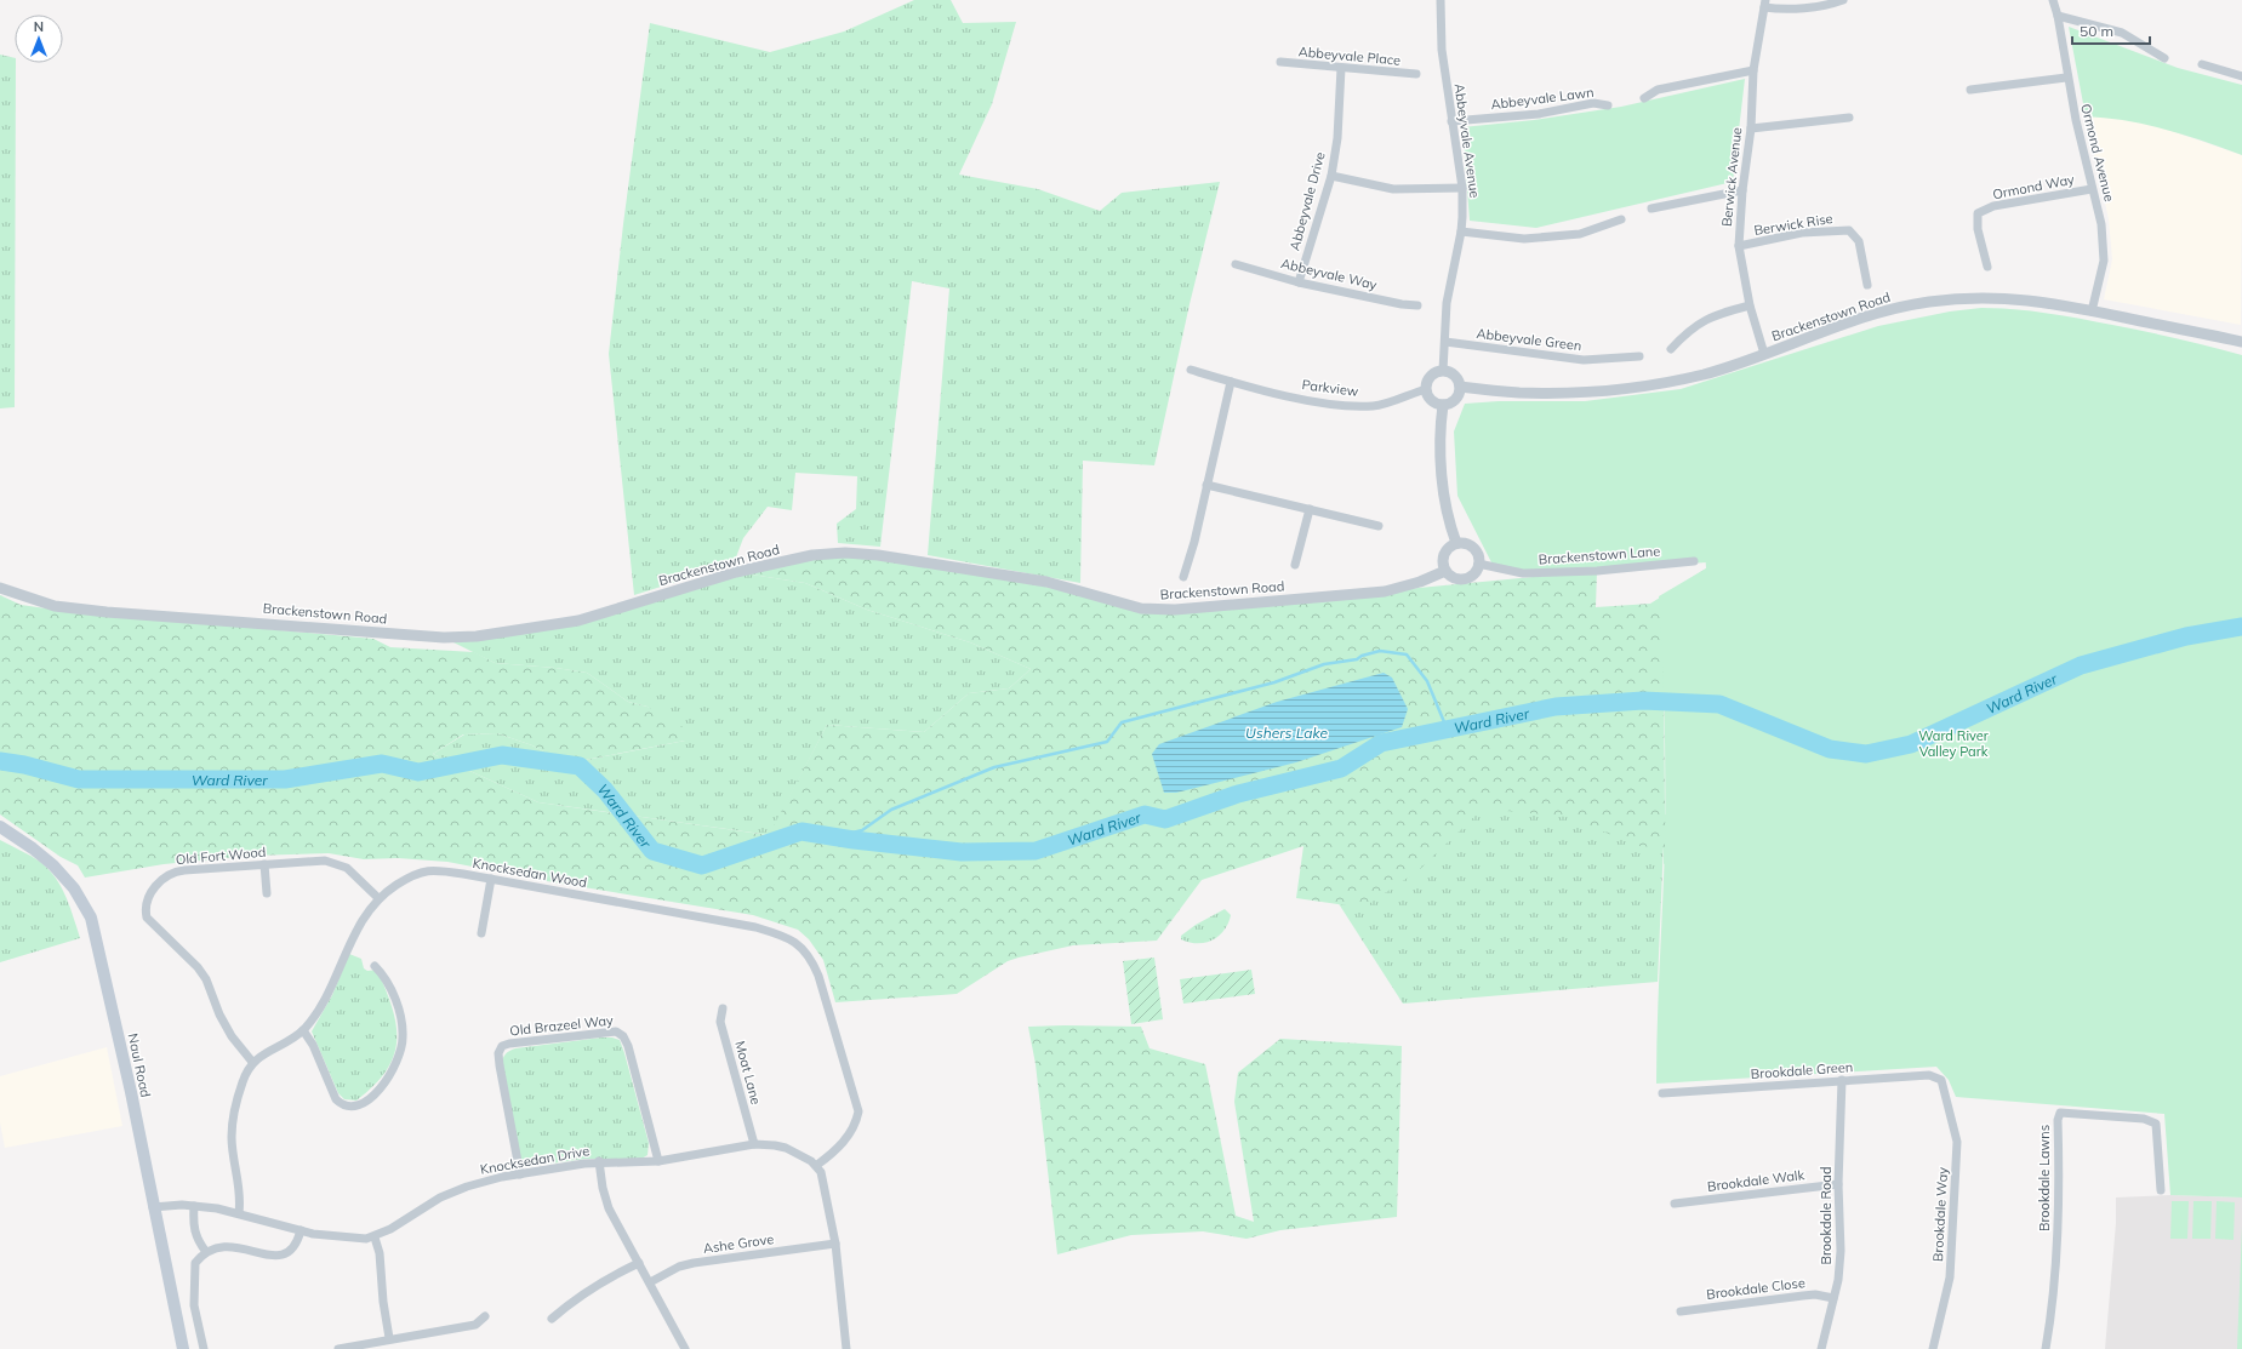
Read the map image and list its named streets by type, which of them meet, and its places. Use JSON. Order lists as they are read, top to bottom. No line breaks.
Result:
{"streets":{"main road":["Naul Road"],"street":["Abbeyvale Place","Abbeyvale Lawn","Abbeyvale Avenue","Ormond Avenue","Berwick Avenue","Ormond Way","Abbeyvale Drive","Berwick Rise","Abbeyvale Way","Brackenstown Road","Abbeyvale Green","Parkview","Brackenstown Lane","Old Fort Wood","Knocksedan Wood","Old Brazeel Way","Brookdale Green","Moat Lane","Knocksedan Drive","Brookdale Lawns","Brookdale Walk","Brookdale Way","Brookdale Road","Ashe Grove","Brookdale Close"]},"crossings":[["Abbeyvale Place","Abbeyvale Drive"],["Abbeyvale Lawn","Abbeyvale Avenue"],["Abbeyvale Avenue","Brackenstown Road"],["Abbeyvale Avenue","Abbeyvale Green"],["Abbeyvale Avenue","Parkview"],["Ormond Avenue","Ormond Way"],["Ormond Avenue","Brackenstown Road"],["Berwick Avenue","Berwick Rise"],["Berwick Avenue","Brackenstown Road"],["Abbeyvale Drive","Abbeyvale Way"],["Brackenstown Road","Parkview"],["Brackenstown Road","Brackenstown Lane"],["Old Fort Wood","Knocksedan Wood"],["Knocksedan Wood","Knocksedan Drive"],["Old Brazeel Way","Knocksedan Drive"],["Naul Road","Knocksedan Drive"],["Brookdale Green","Brookdale Way"],["Brookdale Green","Brookdale Road"],["Moat Lane","Knocksedan Drive"],["Brookdale Walk","Brookdale Road"],["Brookdale Road","Brookdale Close"]],"water":["Ward River","Ushers Lake"],"parks":["Ward River Valley Park"],"scale_bar":"50 m","north":"top"}
